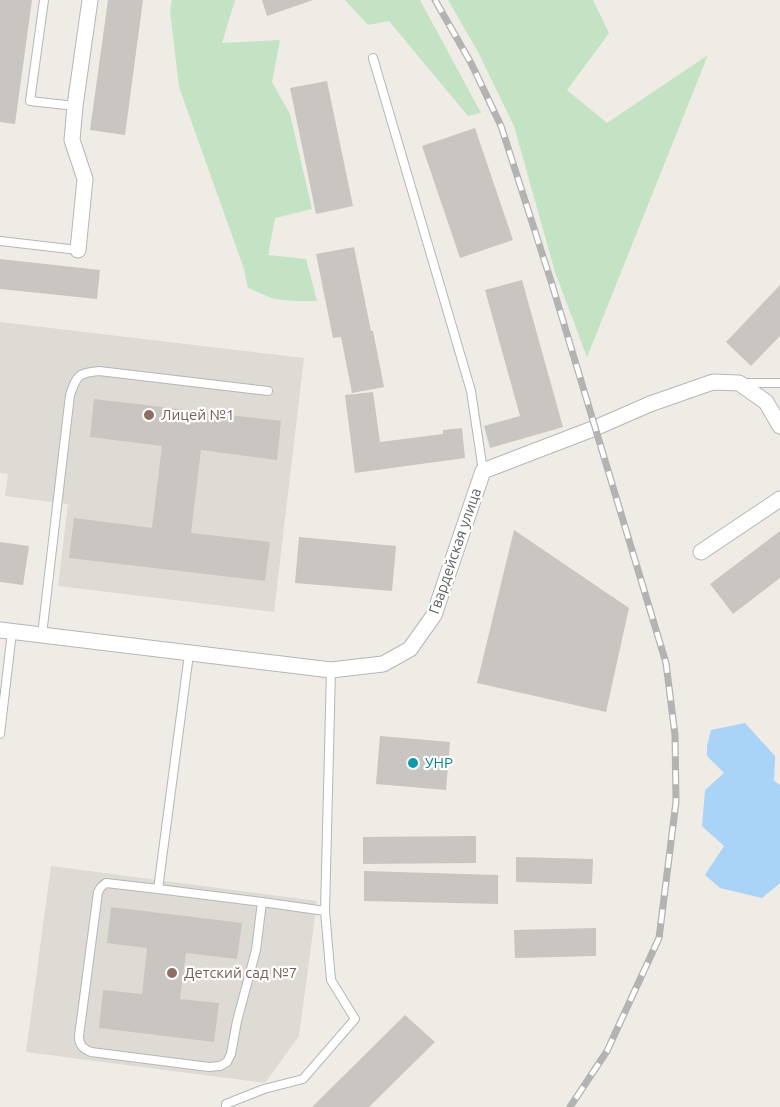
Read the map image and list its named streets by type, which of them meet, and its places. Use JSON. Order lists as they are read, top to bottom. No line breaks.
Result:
{"streets":{"street":["Гвардейская улица"]},"places":["Лицей №1","УНР","Детский сад №7"]}
